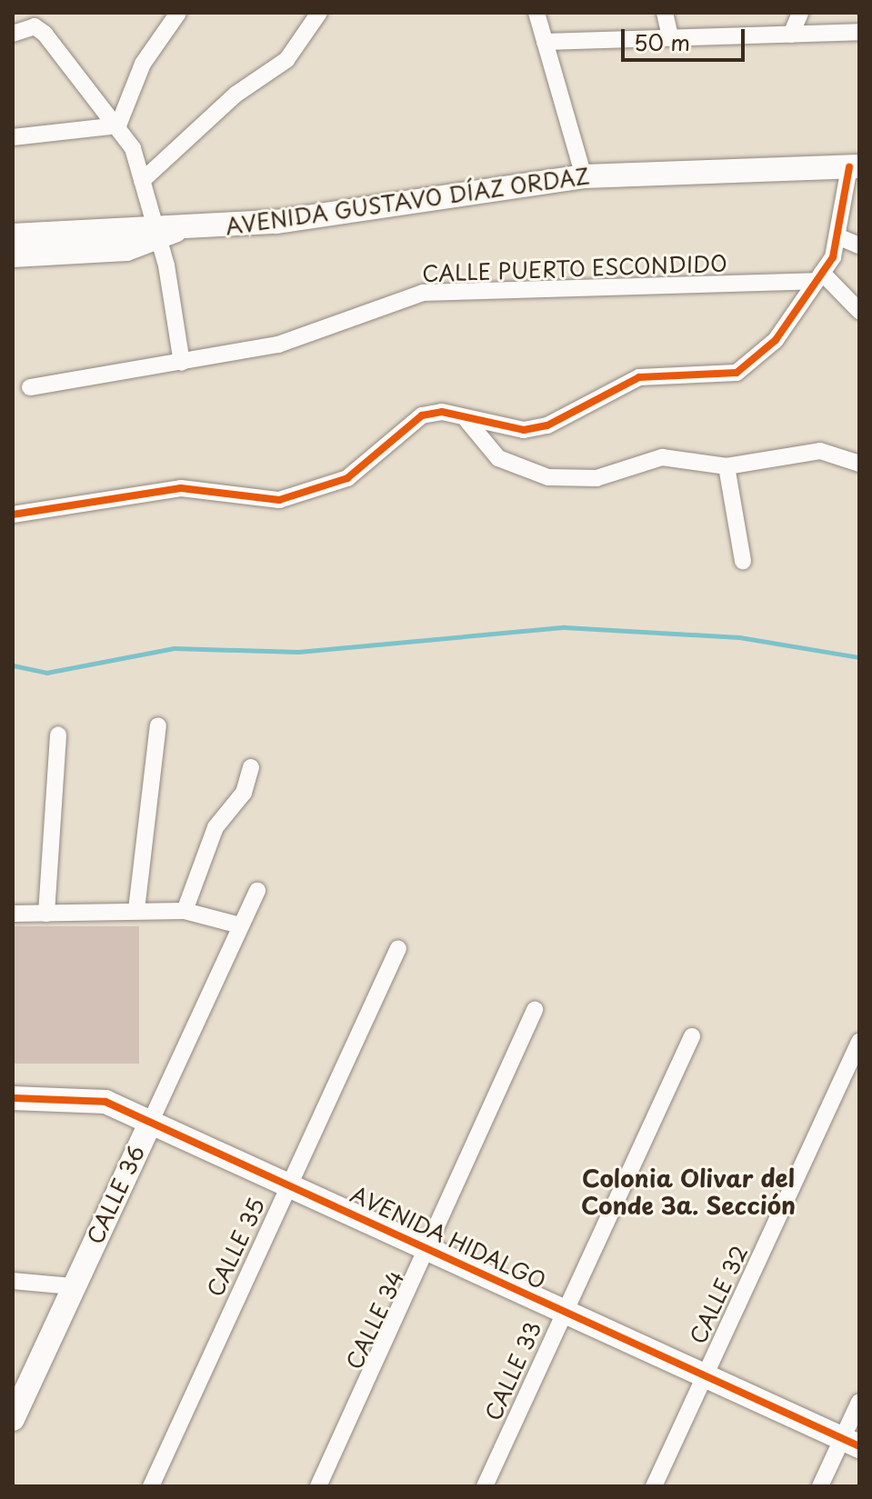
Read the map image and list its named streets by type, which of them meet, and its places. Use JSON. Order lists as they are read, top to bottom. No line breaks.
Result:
{"streets":{"street":["AVENIDA GUSTAVO DÍAZ ORDAZ","CALLE PUERTO ESCONDIDO","CALLE 36","AVENIDA HIDALGO","CALLE 35","CALLE 32","CALLE 34","CALLE 33"]},"crossings":[["CALLE 36","AVENIDA HIDALGO"],["AVENIDA HIDALGO","CALLE 35"],["AVENIDA HIDALGO","CALLE 32"],["AVENIDA HIDALGO","CALLE 34"],["AVENIDA HIDALGO","CALLE 33"]],"districts":["Colonia Olivar del Conde 3a. Sección"],"scale_bar":"50 m"}
